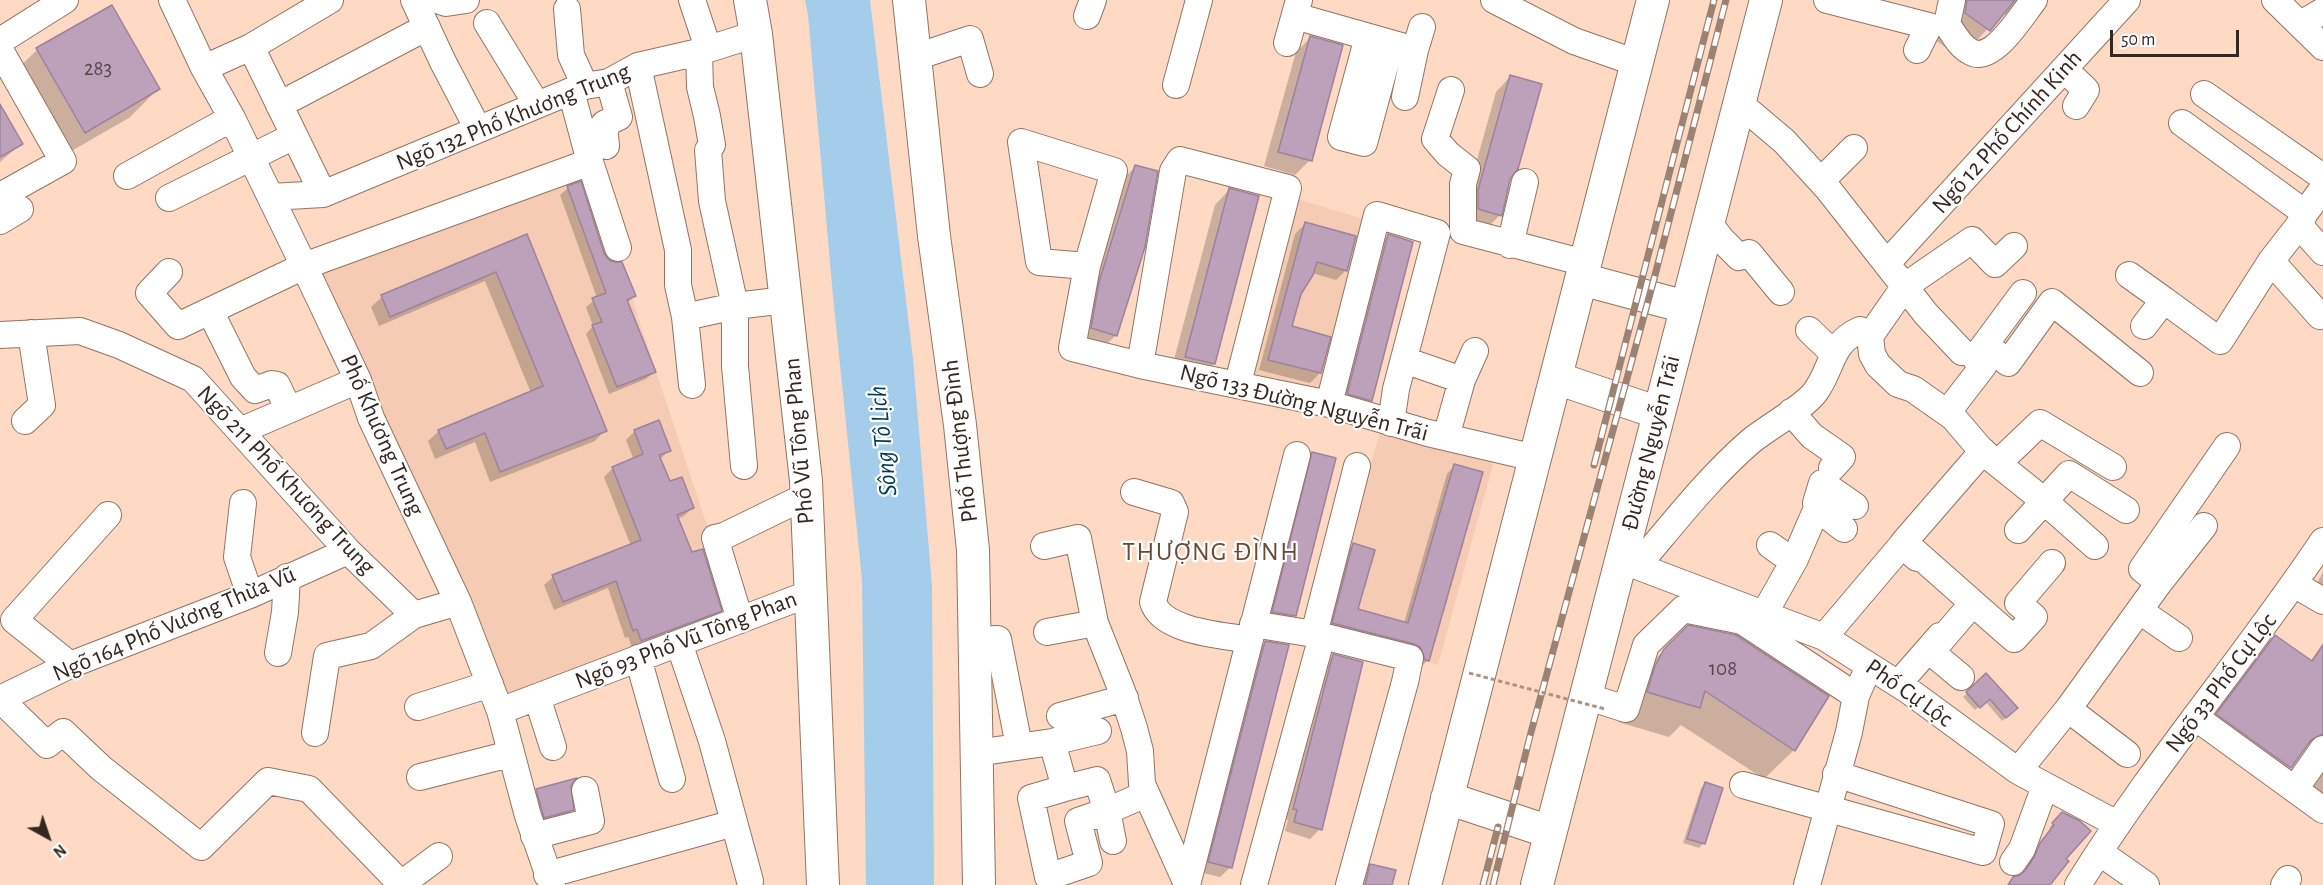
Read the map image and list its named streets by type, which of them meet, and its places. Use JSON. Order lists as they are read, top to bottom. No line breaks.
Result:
{"streets":{"main road":["Phố Vũ Tông Phan","Phố Thượng Đình","Đường Nguyễn Trãi"],"street":["Ngõ 132 Phố Khương Trung","Ngõ 12 Phố Chính Kinh","Ngõ 133 Đường Nguyễn Trãi","Phố Khương Trung","Ngõ 211 Phố Khương Trung","Ngõ 164 Phố Vương Thừa Vũ","Ngõ 93 Phố Vũ Tông Phan","Ngõ 33 Phố Cự Lộc","Phố Cự Lộc"]},"crossings":[["Ngõ 132 Phố Khương Trung","Phố Khương Trung"],["Ngõ 132 Phố Khương Trung","Phố Vũ Tông Phan"],["Phố Khương Trung","Ngõ 93 Phố Vũ Tông Phan"],["Phố Vũ Tông Phan","Ngõ 93 Phố Vũ Tông Phan"],["Đường Nguyễn Trãi","Phố Cự Lộc"],["Ngõ 211 Phố Khương Trung","Ngõ 164 Phố Vương Thừa Vũ"],["Ngõ 33 Phố Cự Lộc","Phố Cự Lộc"]],"districts":["THƯỢNG ĐÌNH"],"water":["Sông Tô Lịch"],"house_numbers":["283","108"],"scale_bar":"50 m","north":"bottom right"}
